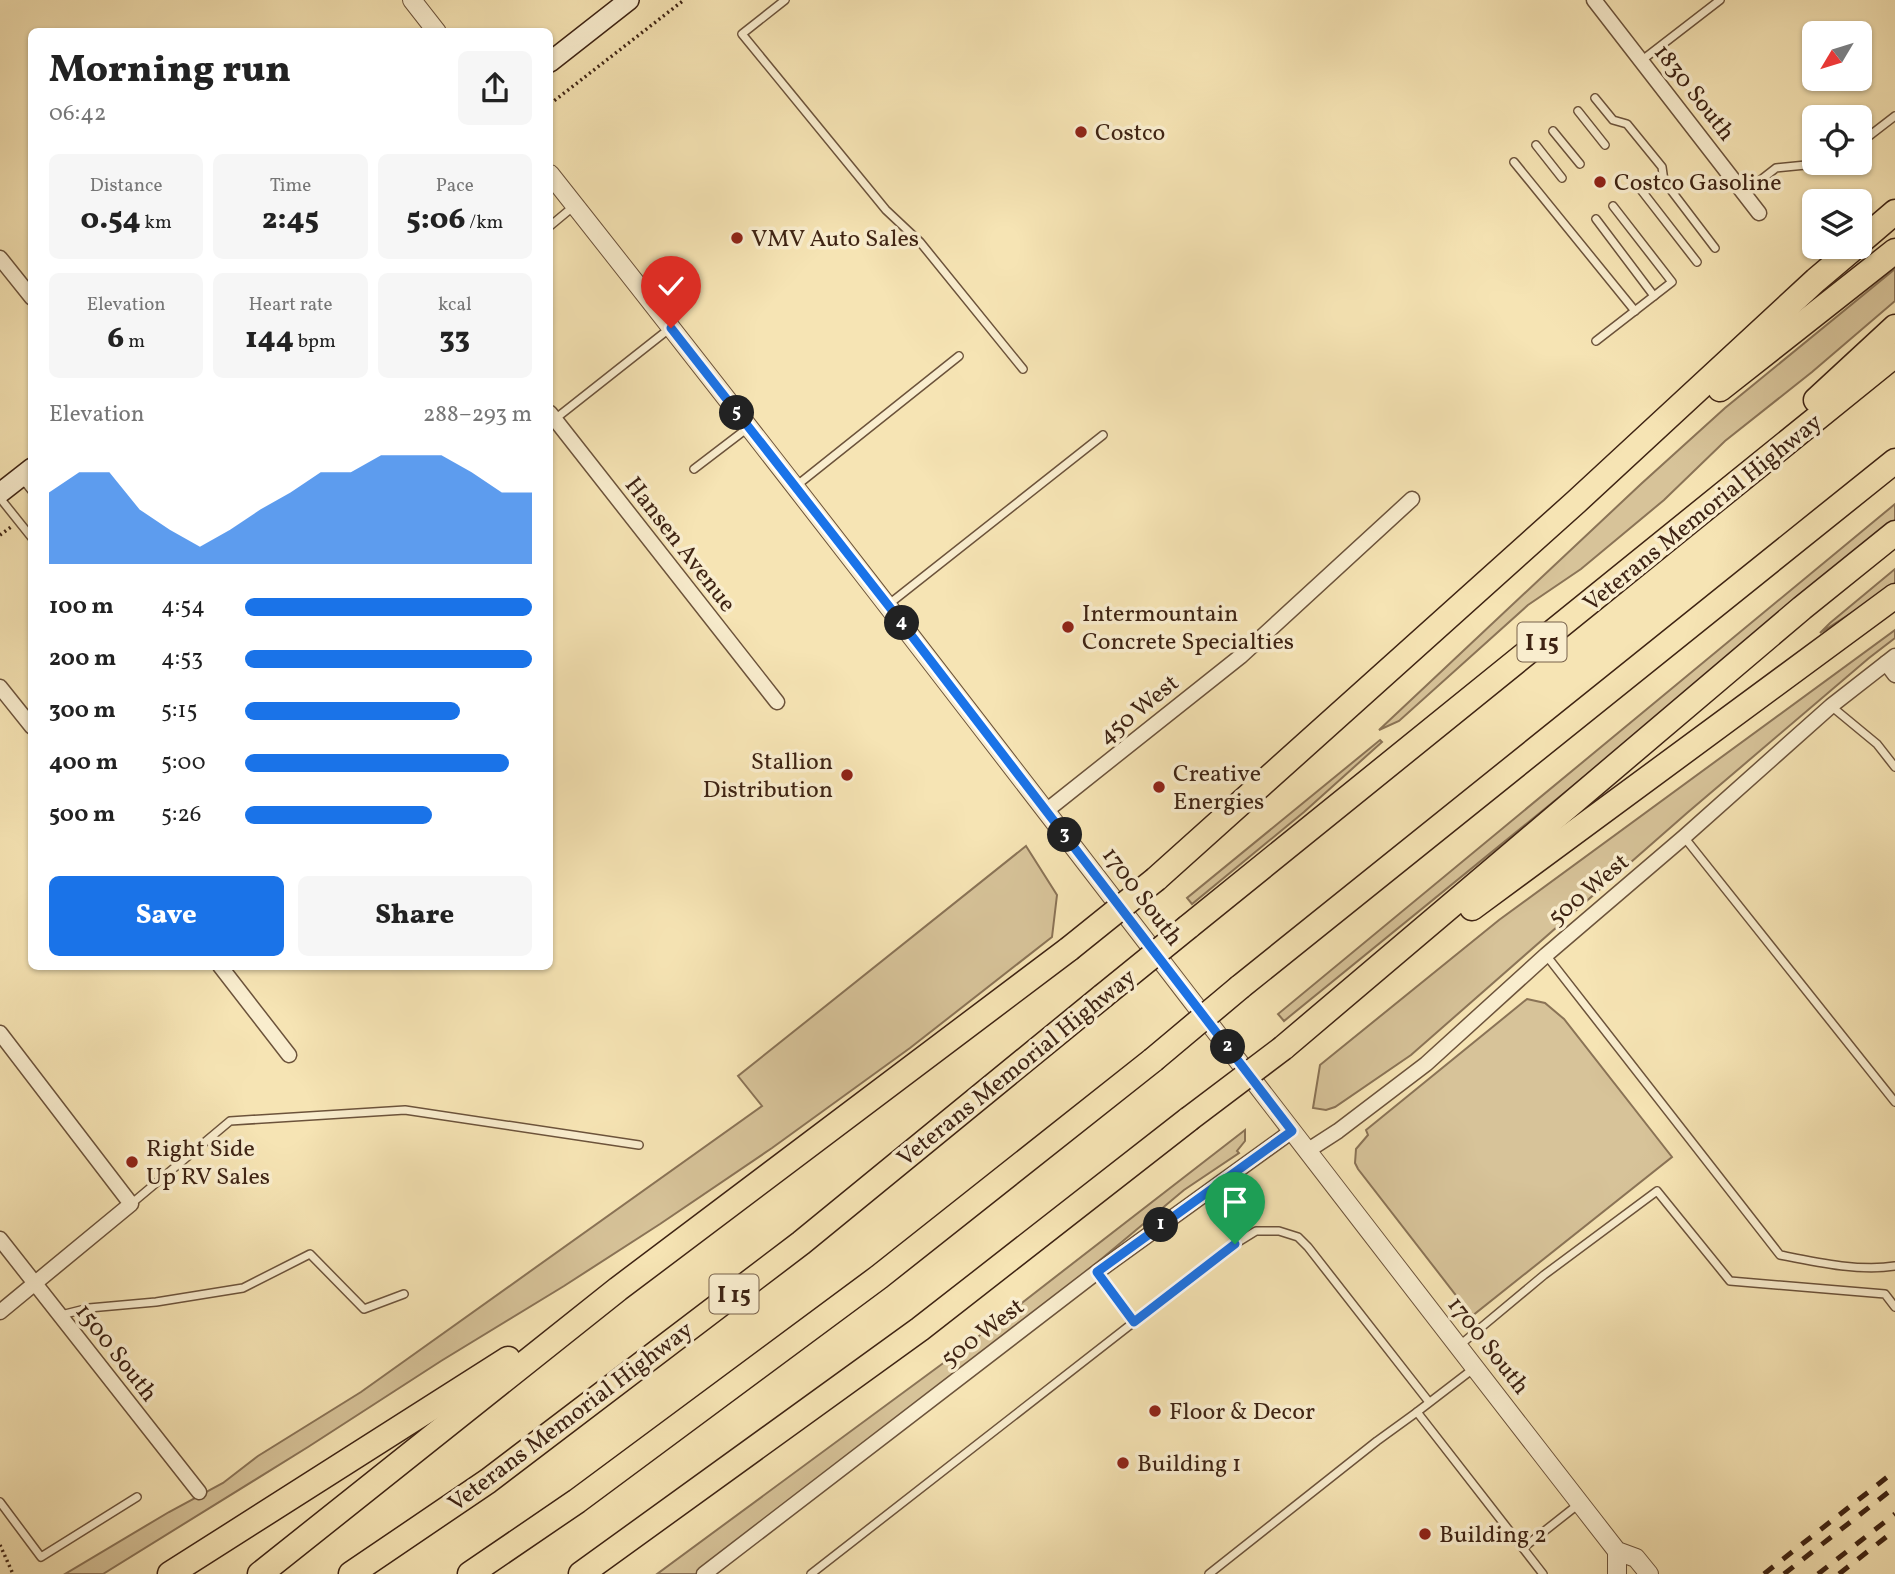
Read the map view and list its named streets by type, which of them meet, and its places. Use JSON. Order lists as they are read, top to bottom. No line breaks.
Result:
{"streets":{"highway":["Veterans Memorial Highway","I 15"],"street":["1830 South","Hansen Avenue","450 West","500 West","1700 South","1500 South"]},"crossings":[["450 West","1700 South"],["500 West","1700 South"]],"places":["Costco","Costco Gasoline","VMV Auto Sales","Intermountain Concrete Specialties","Stallion Distribution","Creative Energies","Right Side Up RV Sales","Floor & Decor","Building 1","Building 2"],"north":"bottom left","page":{"heading":["Morning run","06:42"],"stats":[["Distance","0.54 km"],["Time","2:45"],["Pace","5:06 /km"],["Elevation","6 m"],["Heart rate","144 bpm"],["kcal","33"]],"chart":["Elevation","288–293 m"],"pins":["5","4","3","2","1"],"list":[{"name":"100 m","note":"4:54"},{"name":"200 m","note":"4:53"},{"name":"300 m","note":"5:15"},{"name":"400 m","note":"5:00"},{"name":"500 m","note":"5:26"}],"buttons":["Save","Share"]}}
